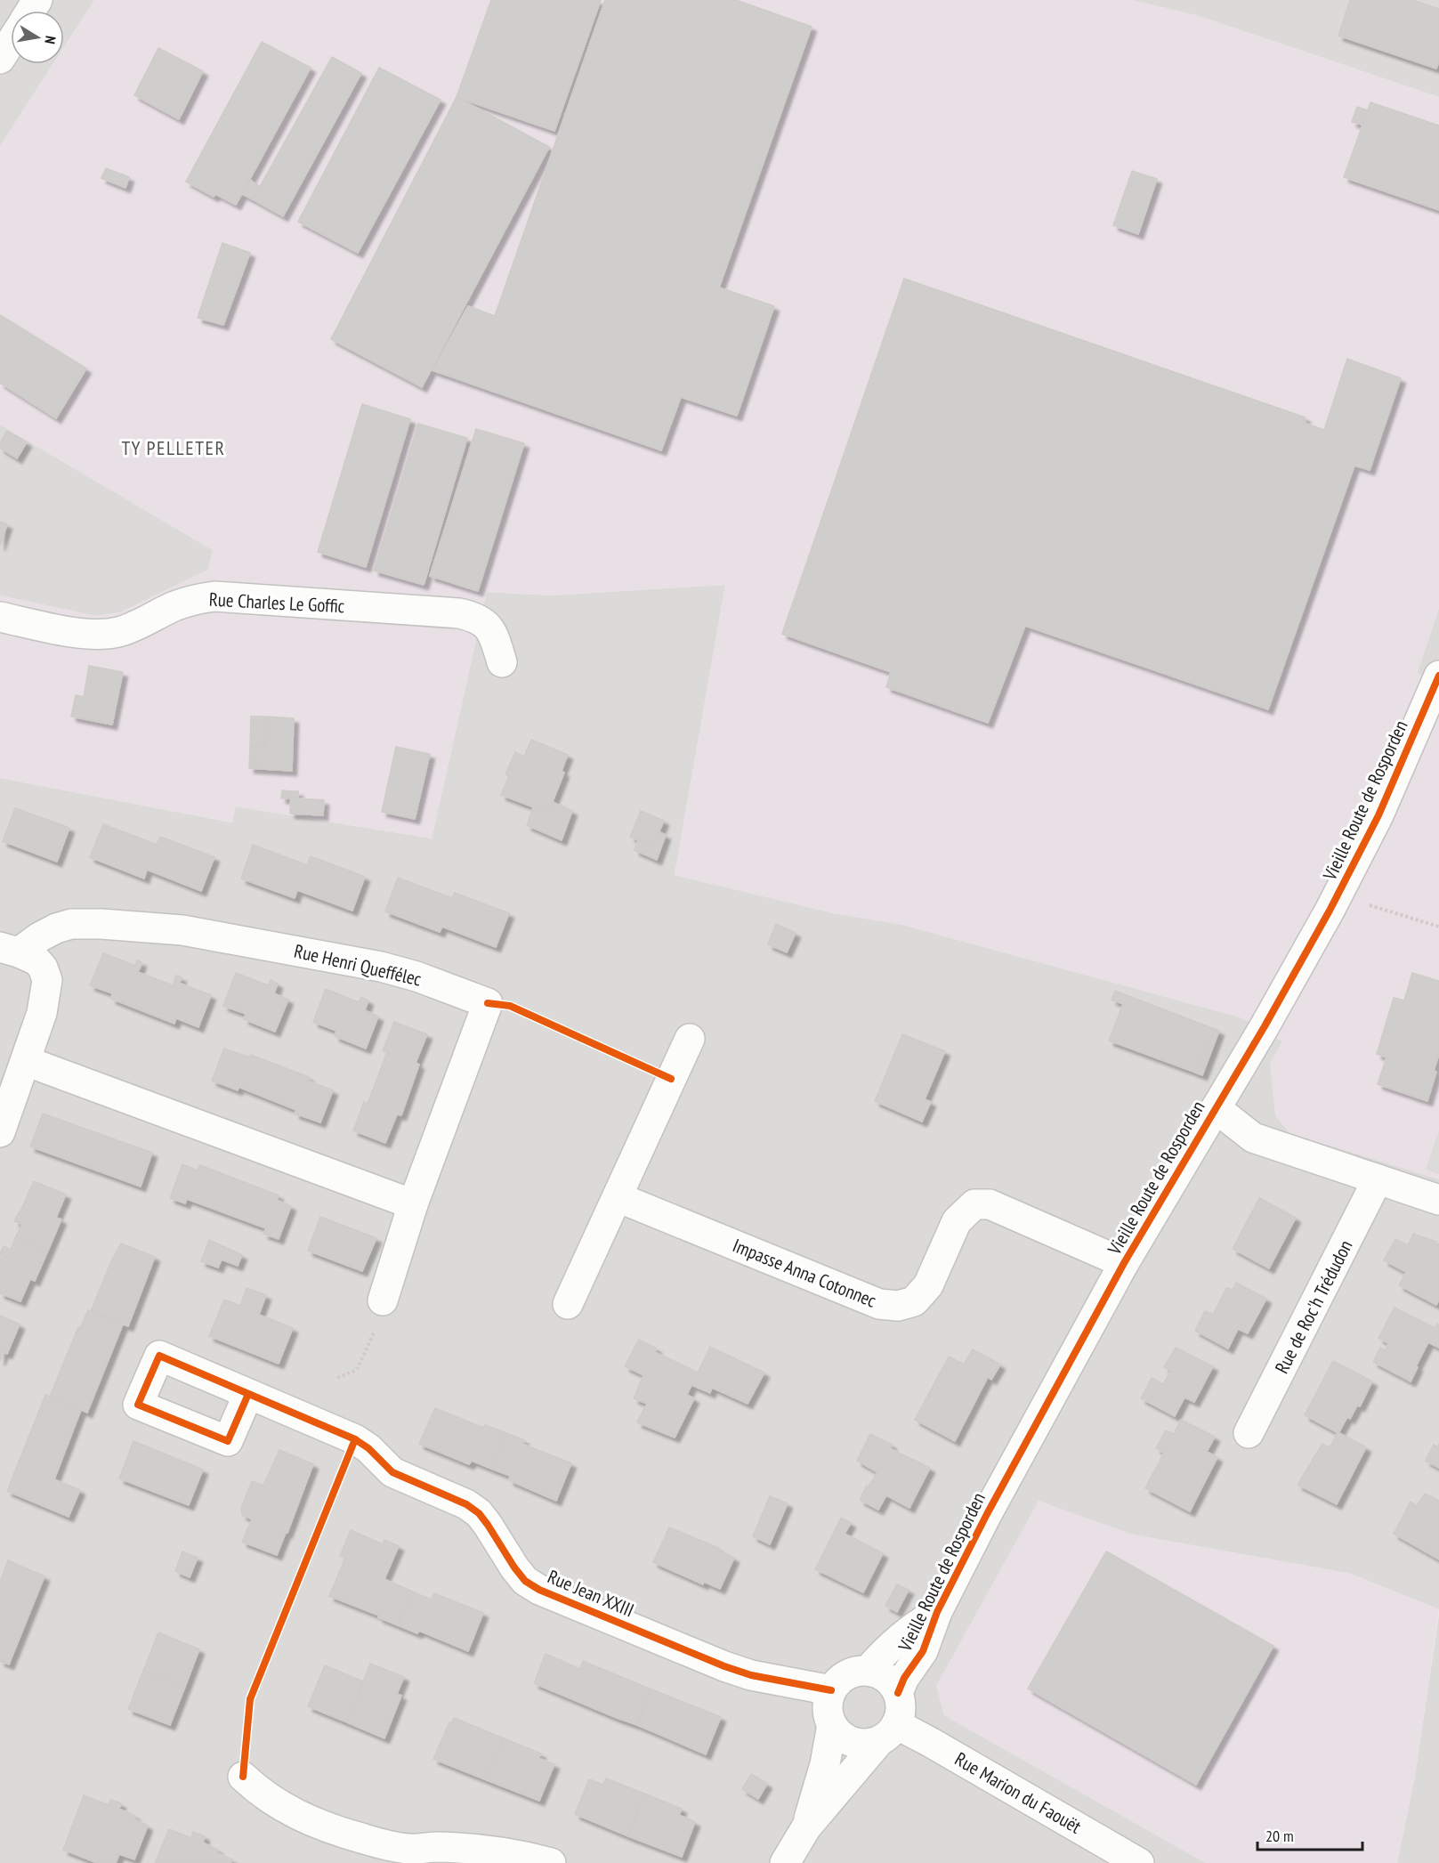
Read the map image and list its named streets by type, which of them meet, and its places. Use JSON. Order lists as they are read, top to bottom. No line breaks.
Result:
{"streets":{"street":["Rue Charles Le Goffic","Vieille Route de Rosporden","Rue Henri Queffélec","Impasse Anna Cotonnec","Rue de Roc'h Trédudon","Rue Jean XXIII","Rue Marion du Faouët"]},"crossings":[["Vieille Route de Rosporden","Impasse Anna Cotonnec"],["Vieille Route de Rosporden","Rue Jean XXIII"],["Vieille Route de Rosporden","Rue Marion du Faouët"],["Rue Jean XXIII","Rue Marion du Faouët"]],"districts":["TY PELLETER"],"scale_bar":"20 m","north":"right"}
